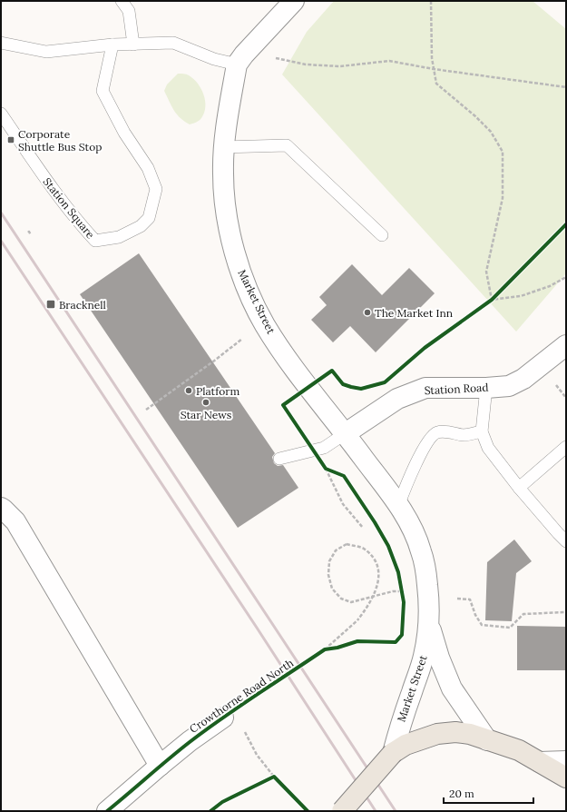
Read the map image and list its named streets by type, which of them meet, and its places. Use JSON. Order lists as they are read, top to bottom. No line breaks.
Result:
{"streets":{"street":["Market Street","Station Road","Crowthorne Road North"],"lane":["Station Square"]},"crossings":[["Market Street","Station Road"]],"places":{"transit":["Corporate Shuttle Bus Stop","Bracknell"],"other":["The Market Inn","Platform","Star News"]},"scale_bar":"20 m"}
